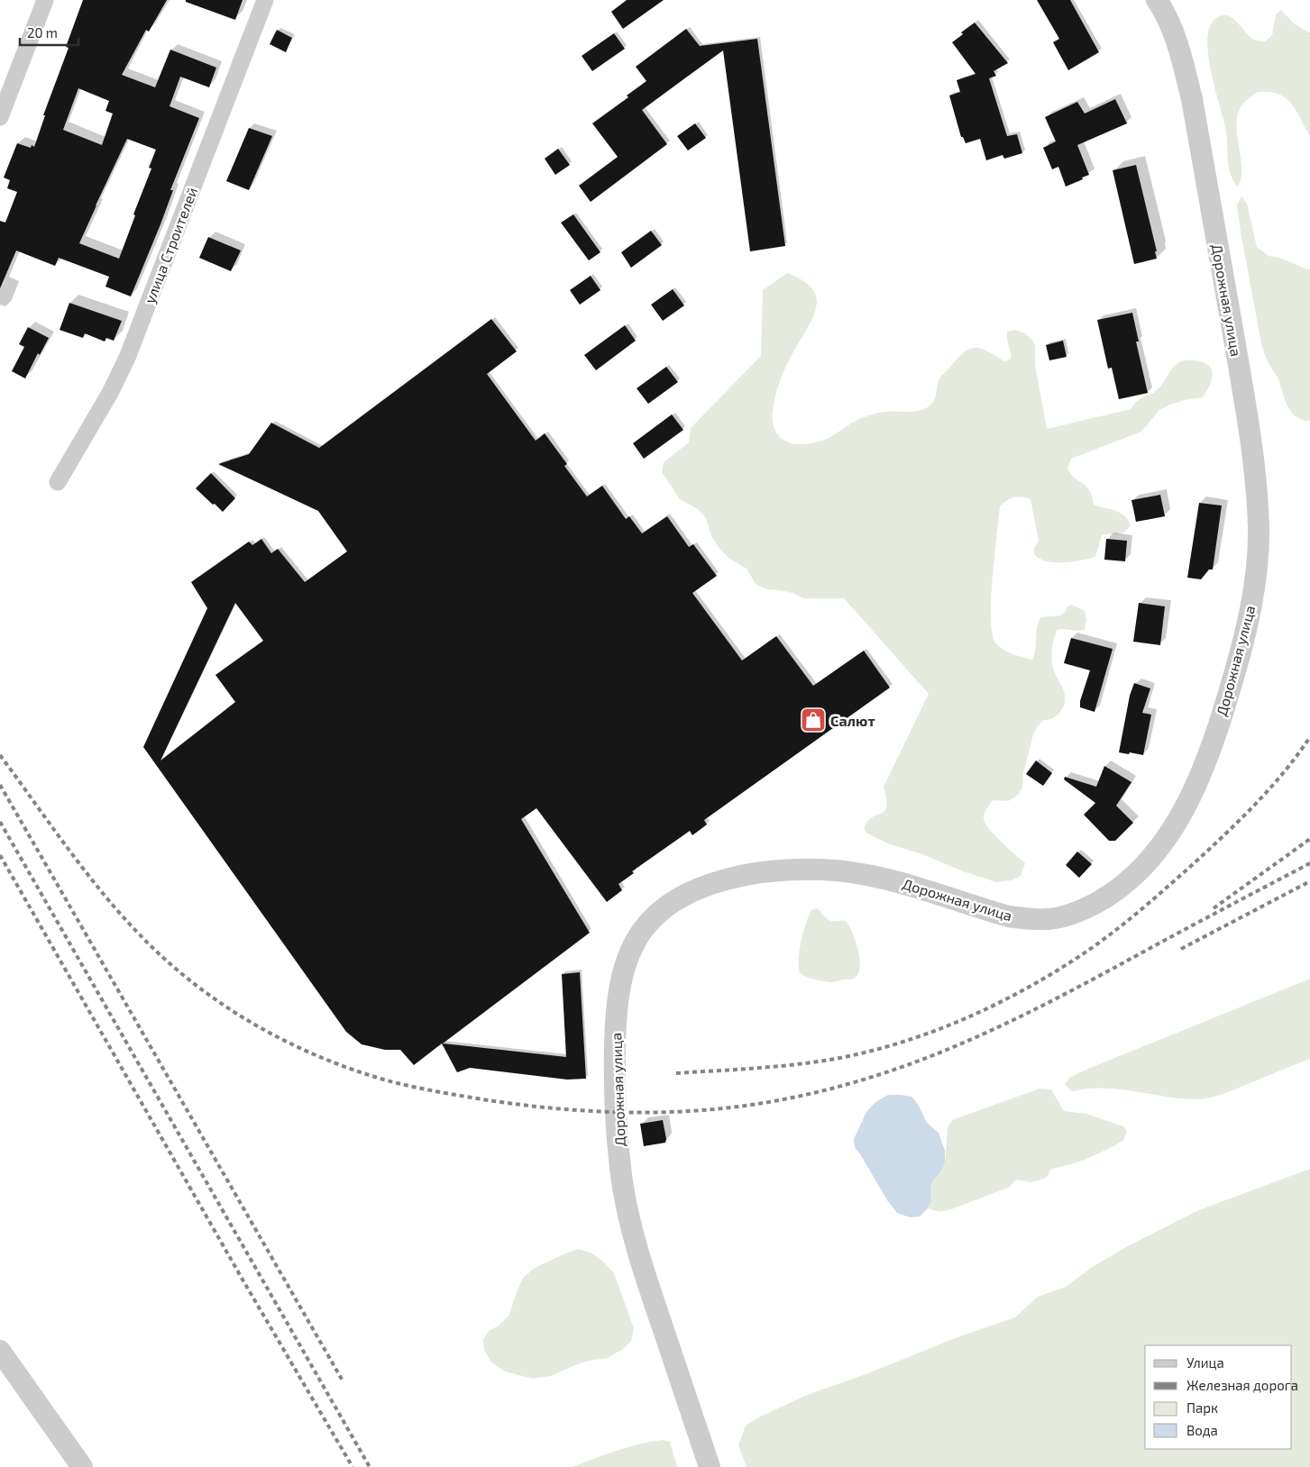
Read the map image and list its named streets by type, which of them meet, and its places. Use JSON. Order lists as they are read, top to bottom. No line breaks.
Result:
{"streets":{"street":["улица Строителей","Дорожная улица"]},"places":{"shop":["Салют"]},"legend":["Улица","Железная дорога","Парк","Вода"],"scale_bar":"20 m"}
